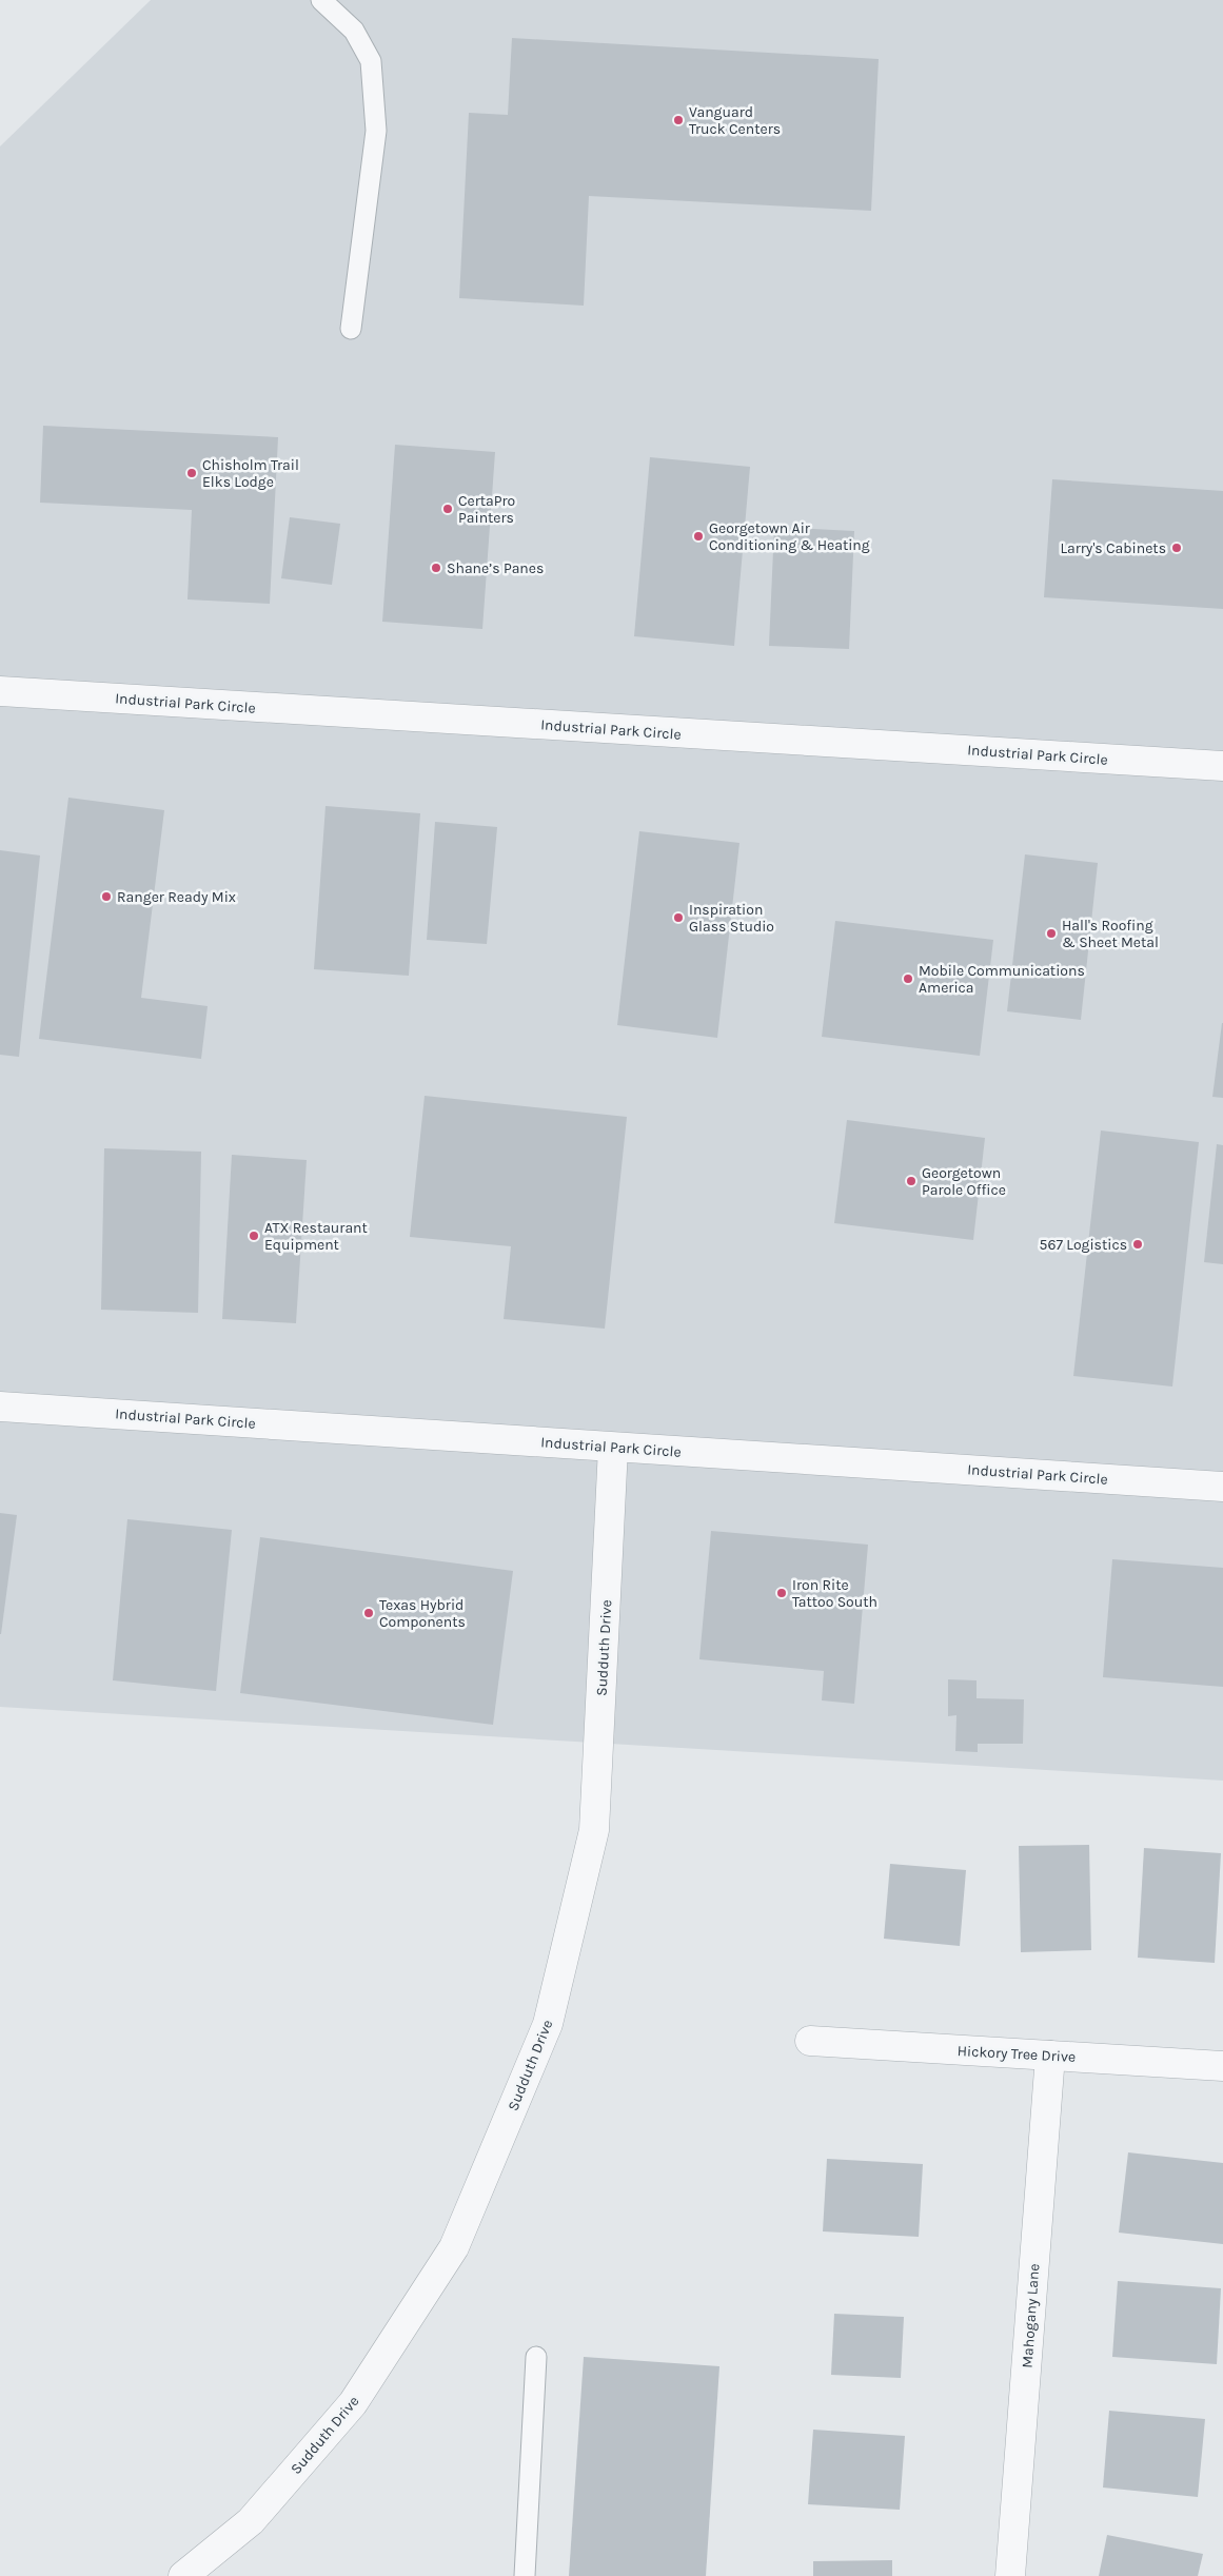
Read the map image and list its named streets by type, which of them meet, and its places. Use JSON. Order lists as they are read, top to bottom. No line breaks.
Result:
{"streets":{"street":["Industrial Park Circle","Sudduth Drive","Hickory Tree Drive","Mahogany Lane"]},"crossings":[["Industrial Park Circle","Sudduth Drive"],["Hickory Tree Drive","Mahogany Lane"]],"places":["Vanguard Truck Centers","Chisholm Trail Elks Lodge","CertaPro Painters","Georgetown Air Conditioning & Heating","Larry's Cabinets","Shane’s Panes","Ranger Ready Mix","Inspiration Glass Studio","Hall's Roofing & Sheet Metal","Mobile Communications America","Georgetown Parole Office","ATX Restaurant Equipment","567 Logistics","Iron Rite Tattoo South","Texas Hybrid Components"]}
